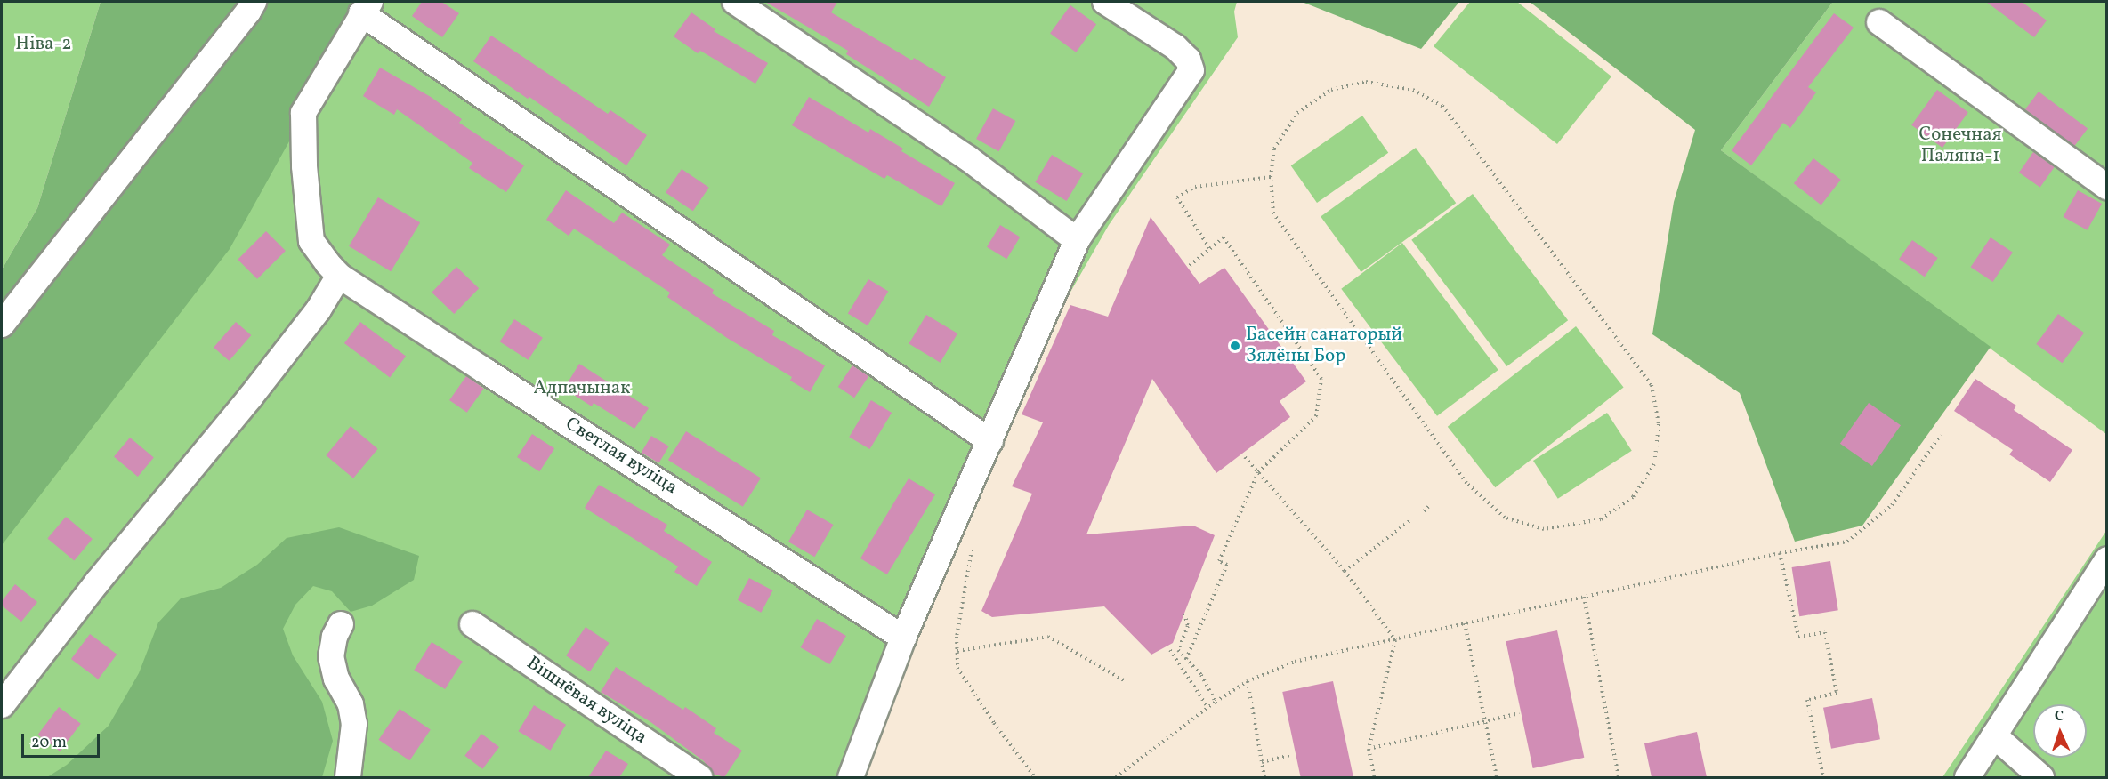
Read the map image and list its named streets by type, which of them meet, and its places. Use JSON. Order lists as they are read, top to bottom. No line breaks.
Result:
{"streets":{"street":["Светлая вуліца","Вішнёвая вуліца"]},"parks":["Ніва-2","Сонечная Паляна-1","Адпачынак"],"places":["Басейн санаторый Зялёны Бор"],"scale_bar":"20 m","north":"top"}
